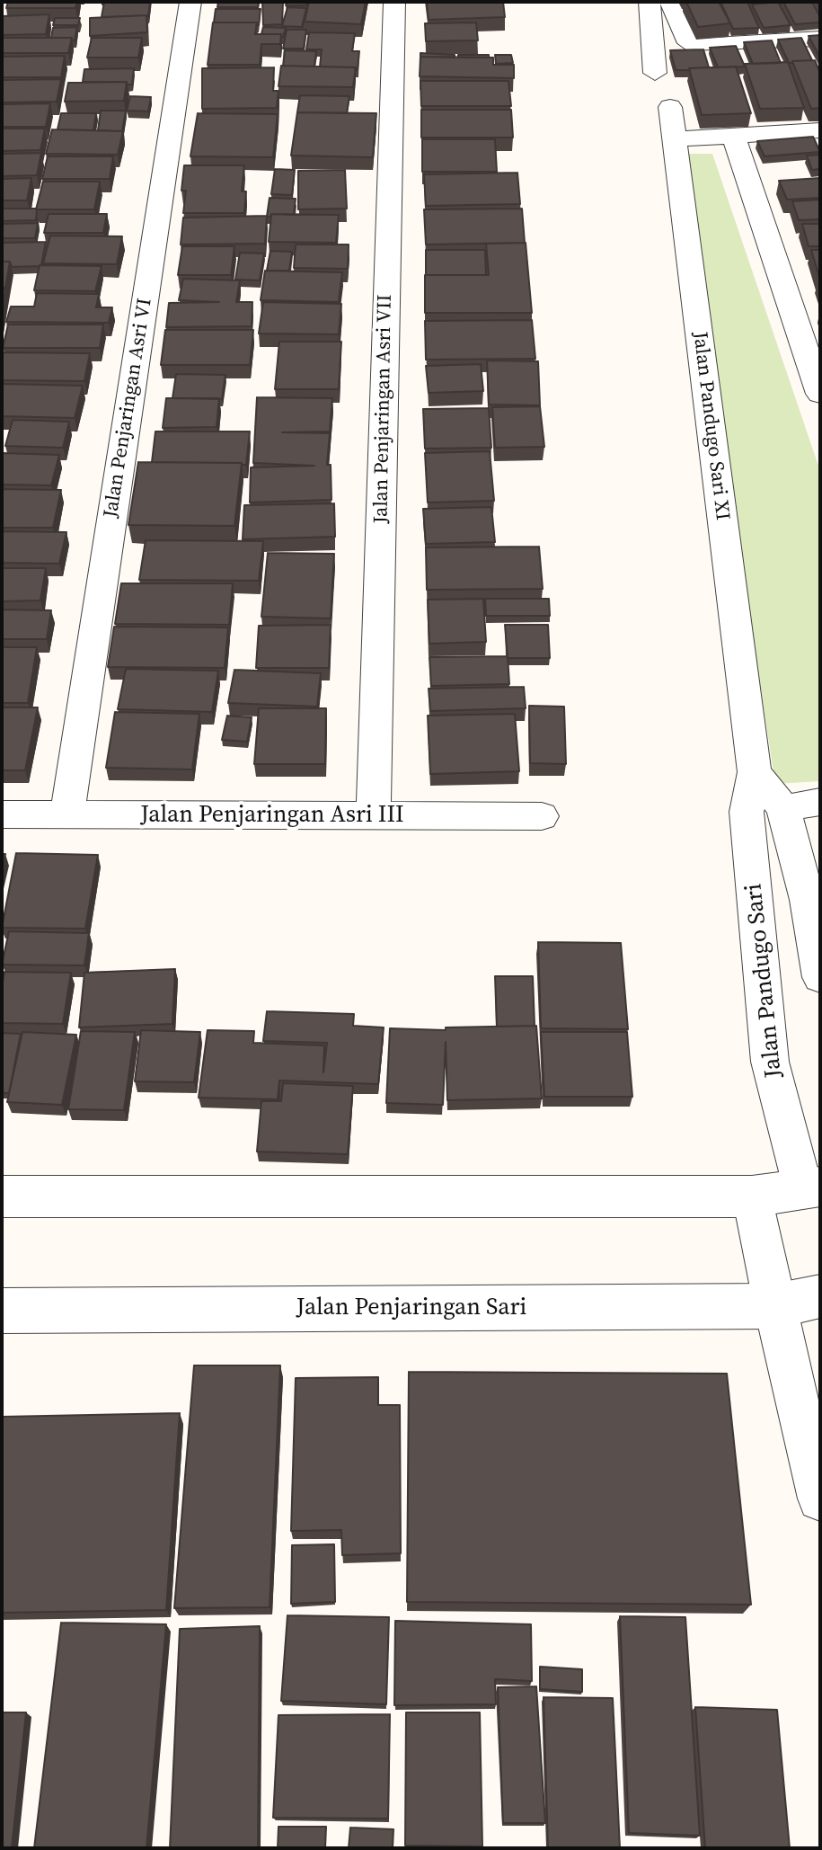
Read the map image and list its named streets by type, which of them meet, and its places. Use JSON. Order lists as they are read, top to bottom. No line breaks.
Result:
{"streets":{"street":["Jalan Penjaringan Asri VI","Jalan Penjaringan Asri VII","Jalan Pandugo Sari XI","Jalan Penjaringan Asri III","Jalan Pandugo Sari","Jalan Penjaringan Sari"]},"crossings":[["Jalan Penjaringan Asri VI","Jalan Penjaringan Asri III"],["Jalan Penjaringan Asri VII","Jalan Penjaringan Asri III"],["Jalan Pandugo Sari XI","Jalan Pandugo Sari"]]}
